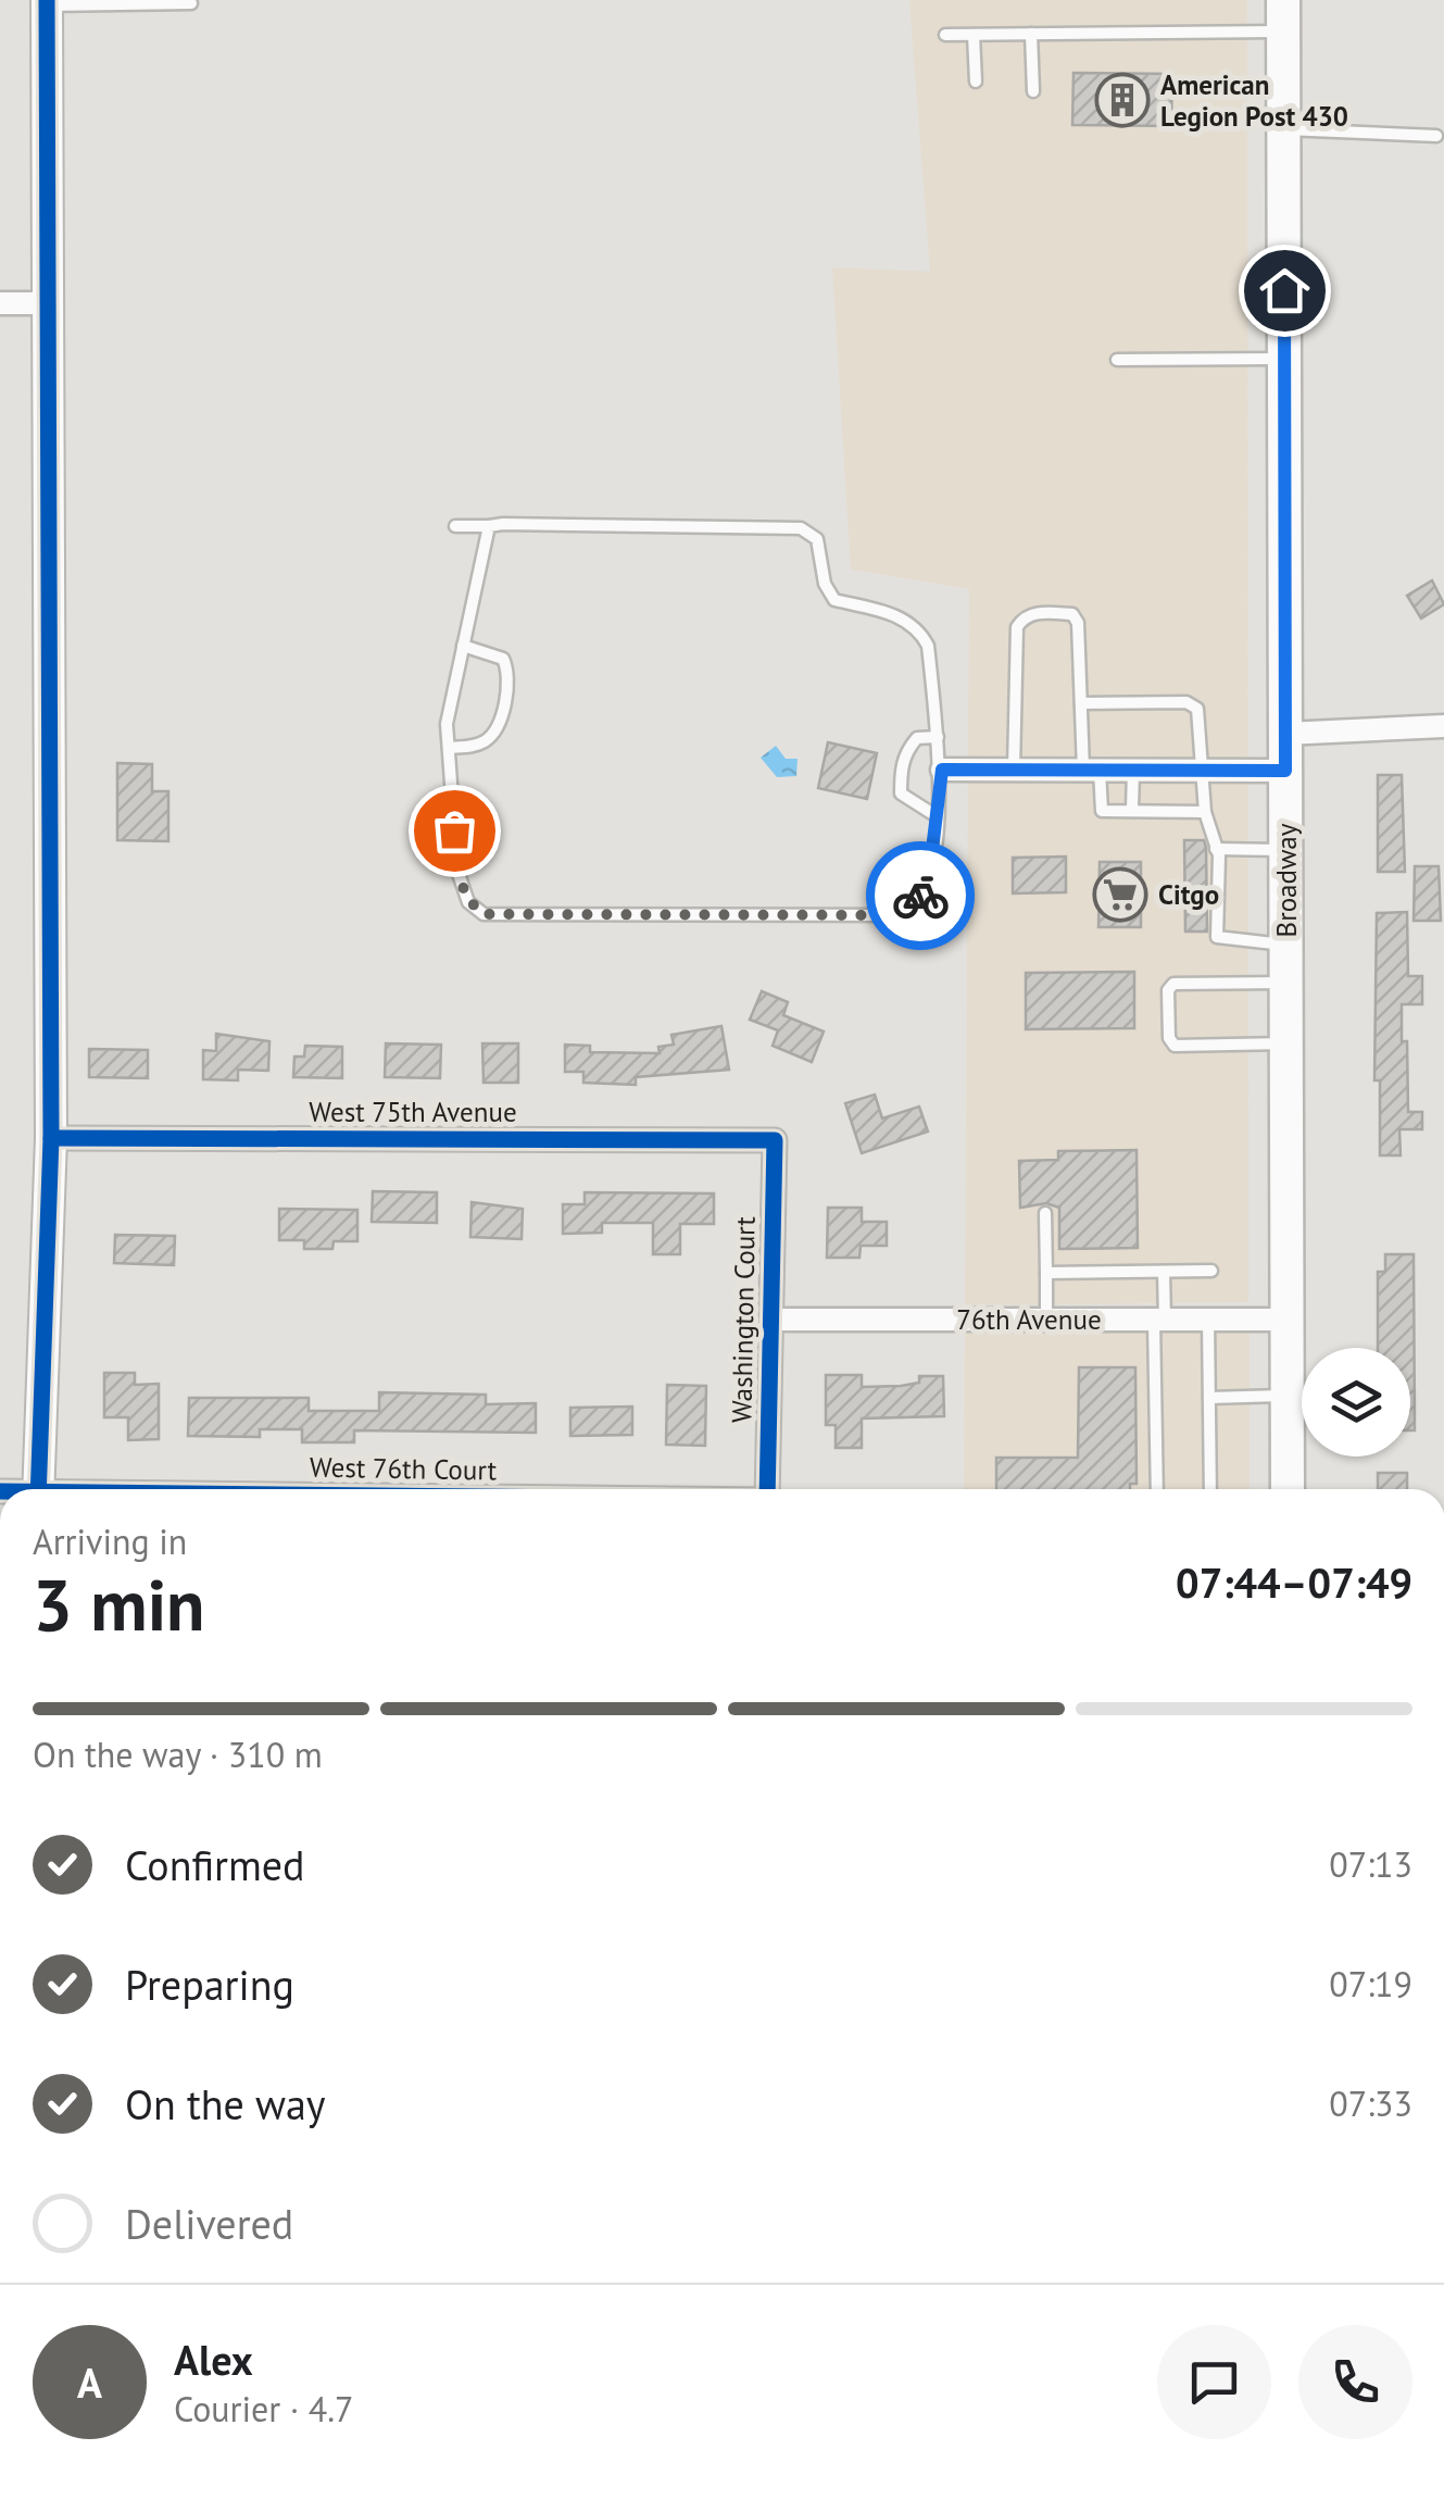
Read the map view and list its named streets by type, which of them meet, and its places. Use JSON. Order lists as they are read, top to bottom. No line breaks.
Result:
{"streets":{"main road":["Broadway"],"street":["West 75th Avenue","Washington Court","76th Avenue"],"cycle path":["West 76th Court"]},"crossings":[["Broadway","76th Avenue"],["West 75th Avenue","Washington Court"],["Washington Court","76th Avenue"]],"places":{"building":["American Legion Post 430"],"supermarket":["Citgo"]},"page":{"heading":["3 min","Arriving in","07:44–07:49"],"panel":["Alex","Courier · 4.7"],"bar":"On the way · 310 m","list":[["Confirmed","07:13"],["Preparing","07:19"],["On the way","07:33"],"Delivered"],"round":"A"}}
